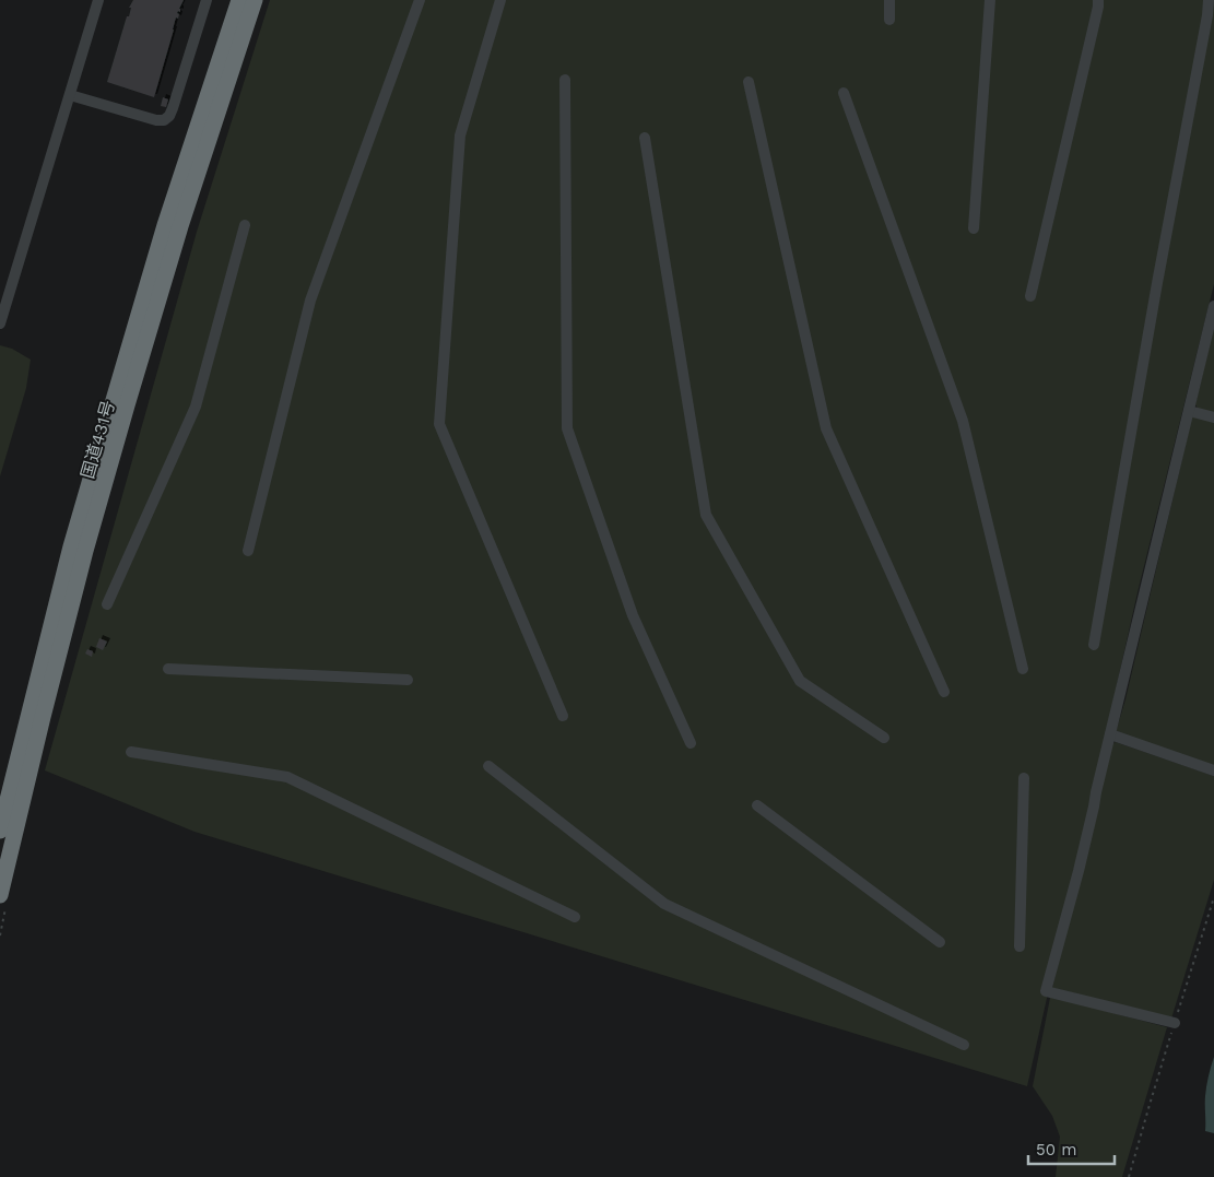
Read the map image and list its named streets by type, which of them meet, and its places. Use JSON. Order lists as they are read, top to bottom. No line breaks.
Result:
{"streets":{"highway":["国道431号"]},"scale_bar":"50 m"}
